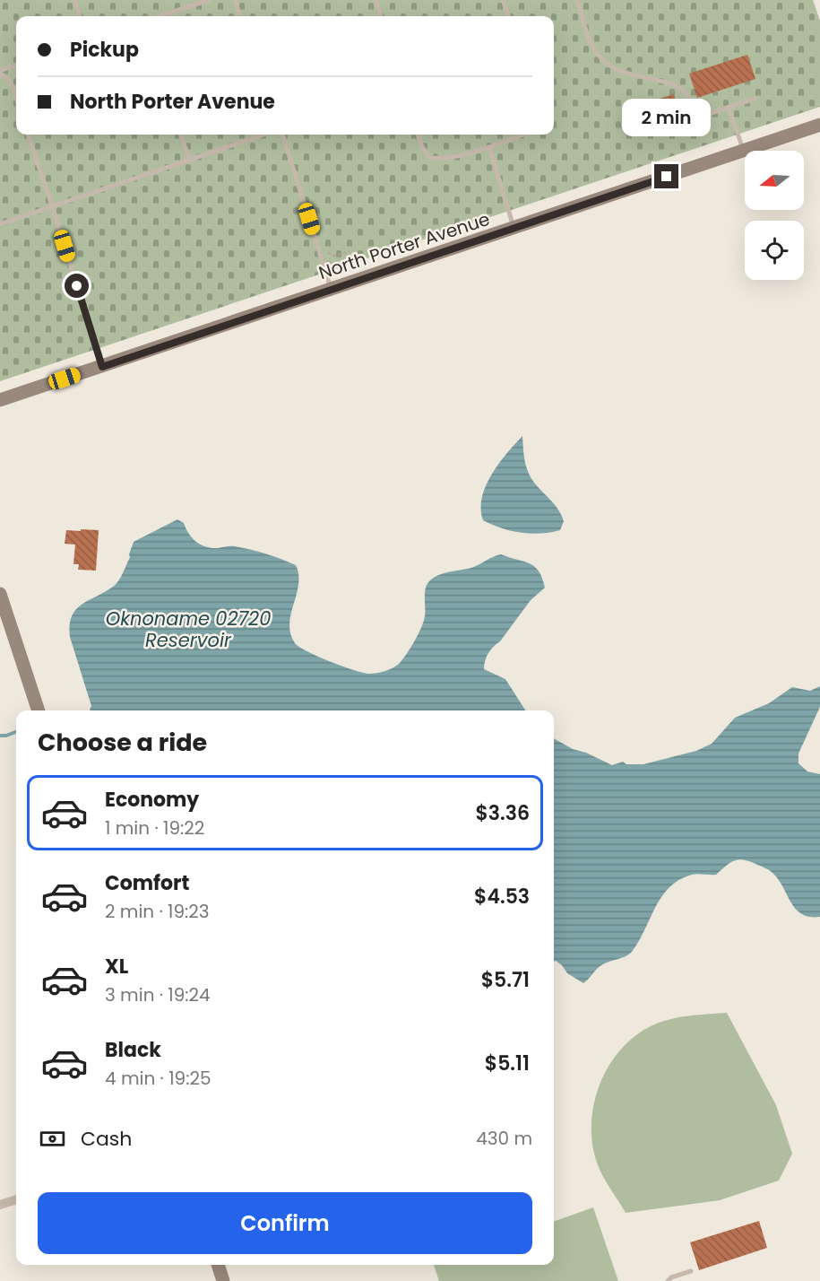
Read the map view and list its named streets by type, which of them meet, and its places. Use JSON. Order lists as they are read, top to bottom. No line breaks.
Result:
{"streets":{"main road":["North Porter Avenue"]},"water":["Oknoname 02720 Reservoir"],"north":"left","page":{"banner":["Pickup","North Porter Avenue"],"bubble":"2 min","heading":"Choose a ride","list":[{"name":"Economy","note":"1 min · 19:22","value":"$3.36"},{"name":"Comfort","note":"2 min · 19:23","value":"$4.53"},{"name":"XL","note":"3 min · 19:24","value":"$5.71"},{"name":"Black","note":"4 min · 19:25","value":"$5.11"}],"pay":["Cash","430 m"],"buttons":"Confirm"}}
